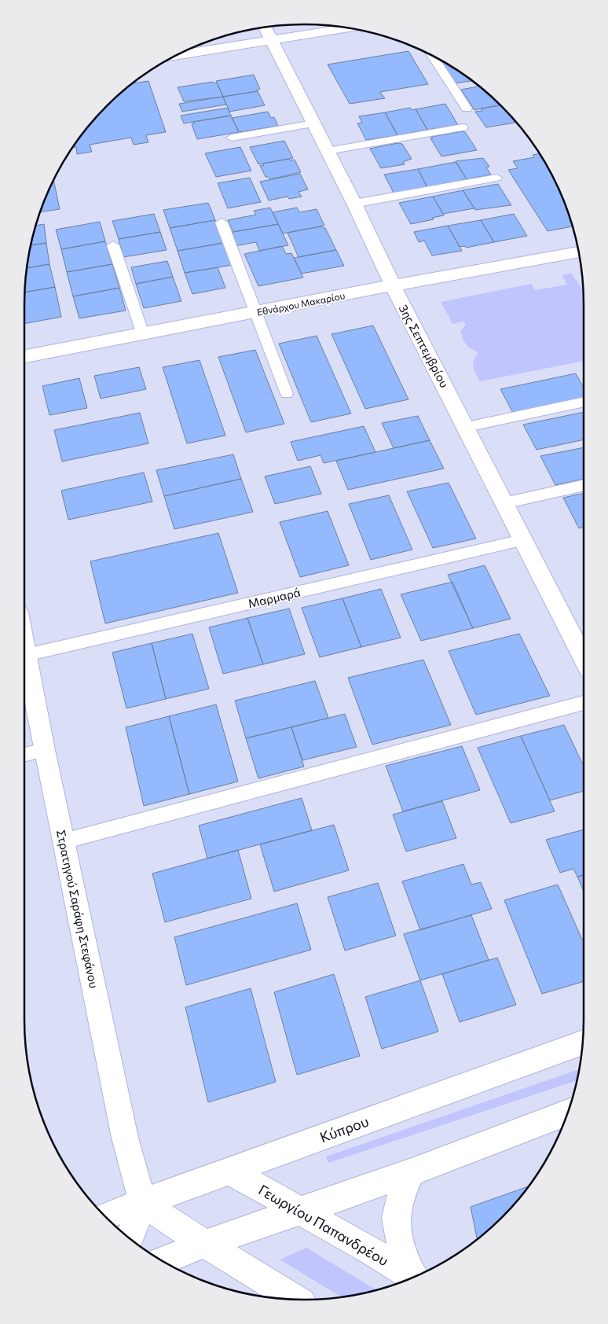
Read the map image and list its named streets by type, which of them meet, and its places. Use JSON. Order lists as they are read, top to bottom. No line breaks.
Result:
{"streets":{"street":["Εθνάρχου Μακαρίου","3ης Σεπτεμβρίου","Στρατηγού Σαράφη Στεφάνου","Κύπρου","Γεωργίου Παπανδρέου"],"lane":["Μαρμαρά"]},"crossings":[["Εθνάρχου Μακαρίου","3ης Σεπτεμβρίου"],["3ης Σεπτεμβρίου","Μαρμαρά"],["Μαρμαρά","Στρατηγού Σαράφη Στεφάνου"],["Στρατηγού Σαράφη Στεφάνου","Κύπρου"],["Κύπρου","Γεωργίου Παπανδρέου"]]}
